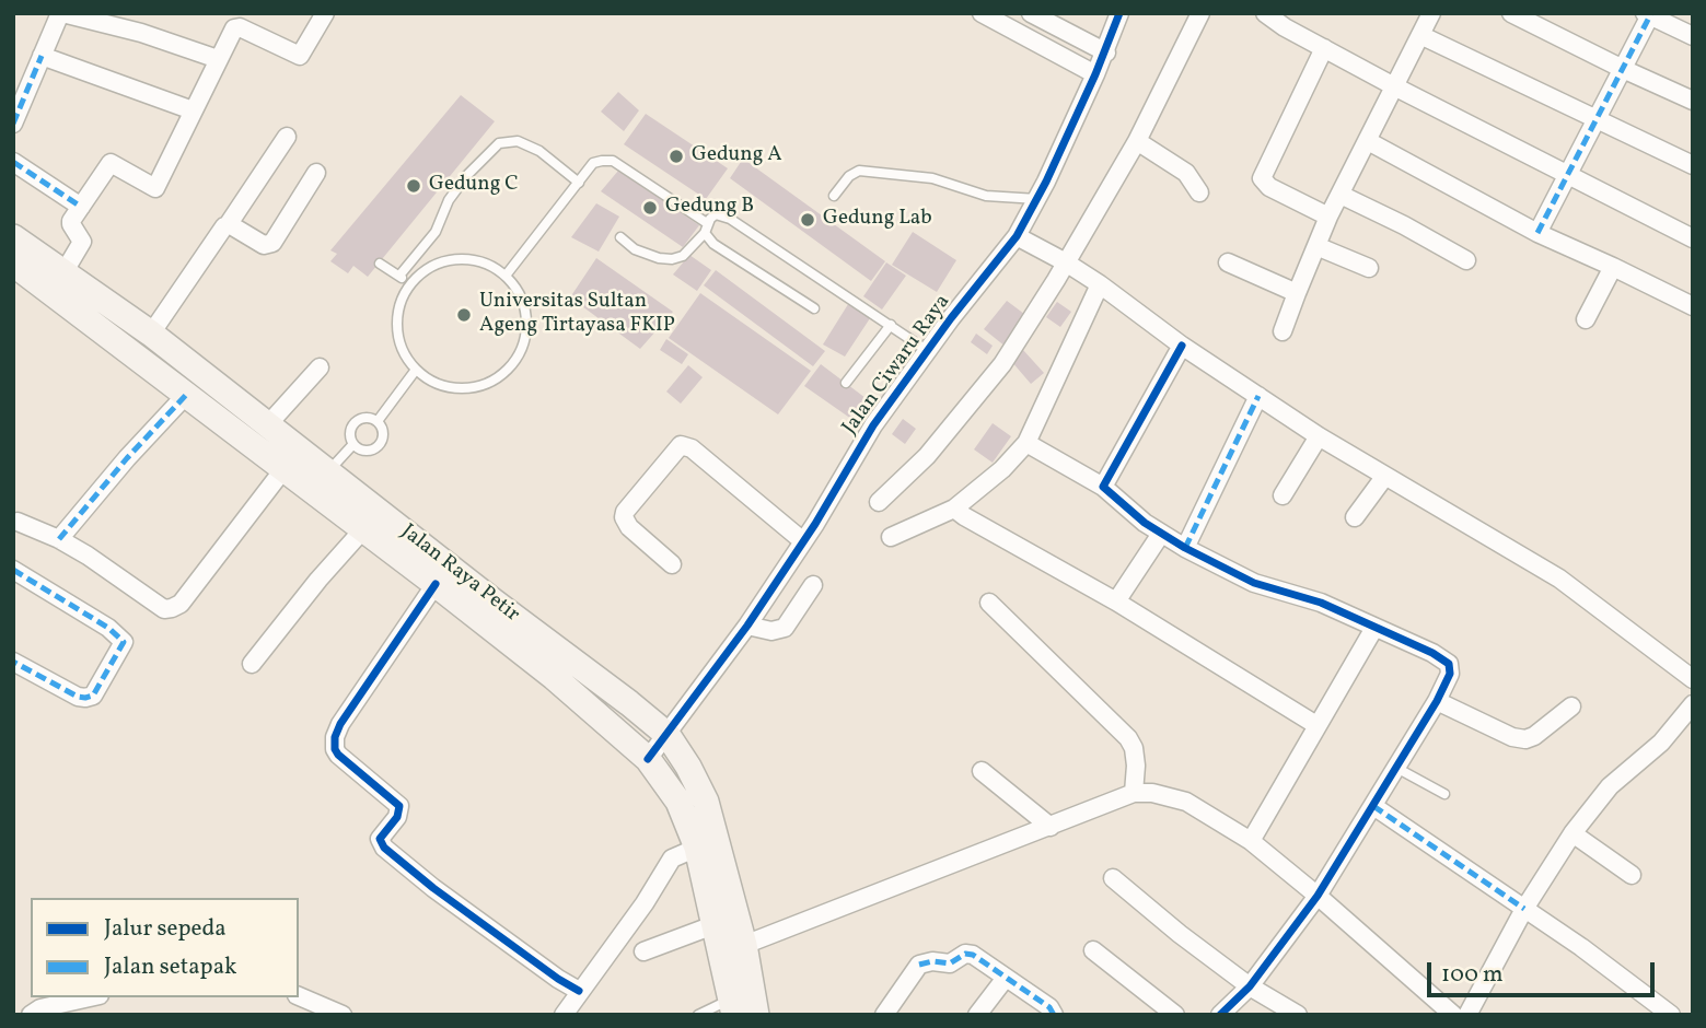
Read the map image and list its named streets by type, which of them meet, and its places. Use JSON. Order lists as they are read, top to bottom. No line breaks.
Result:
{"streets":{"main road":["Jalan Raya Petir"],"street":["Jalan Ciwaru Raya"]},"crossings":[["Jalan Ciwaru Raya","Jalan Raya Petir"]],"places":["Gedung A","Gedung C","Gedung B","Gedung Lab","Universitas Sultan Ageng Tirtayasa FKIP"],"legend":["Jalur sepeda","Jalan setapak"],"scale_bar":"100 m"}
